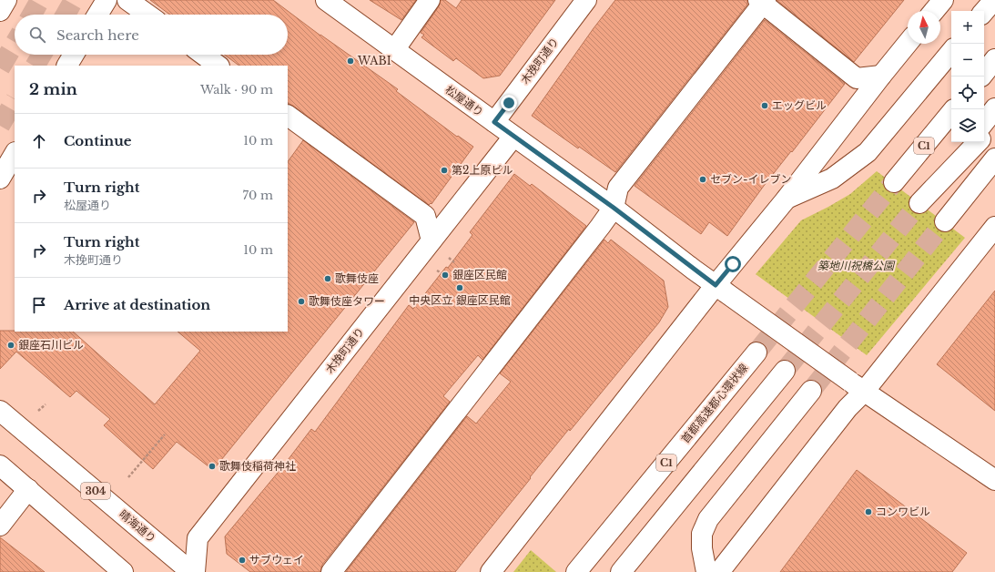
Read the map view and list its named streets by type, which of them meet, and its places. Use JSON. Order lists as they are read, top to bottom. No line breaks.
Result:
{"streets":{"main road":["木挽町通り","松屋通り","C1","首都高速都心環状線","304","晴海通り"]},"crossings":[["木挽町通り","松屋通り"]],"parks":["築地川祝橋公園"],"places":["WABI","エッグビル","第2上原ビル","セブン-イレブン","銀座区民館","歌舞伎座","中央区立 銀座区民館","歌舞伎座タワー","銀座石川ビル","歌舞伎稲荷神社","コンワビル","サブウェイ"],"north":"top","page":{"map_buttons":["+","−"],"search":"Search here","heading":["2 min","Walk · 90 m"],"list":[["Continue","10 m"],["Turn right","松屋通り","70 m"],["Turn right","木挽町通り","10 m"],"Arrive at destination"]}}
